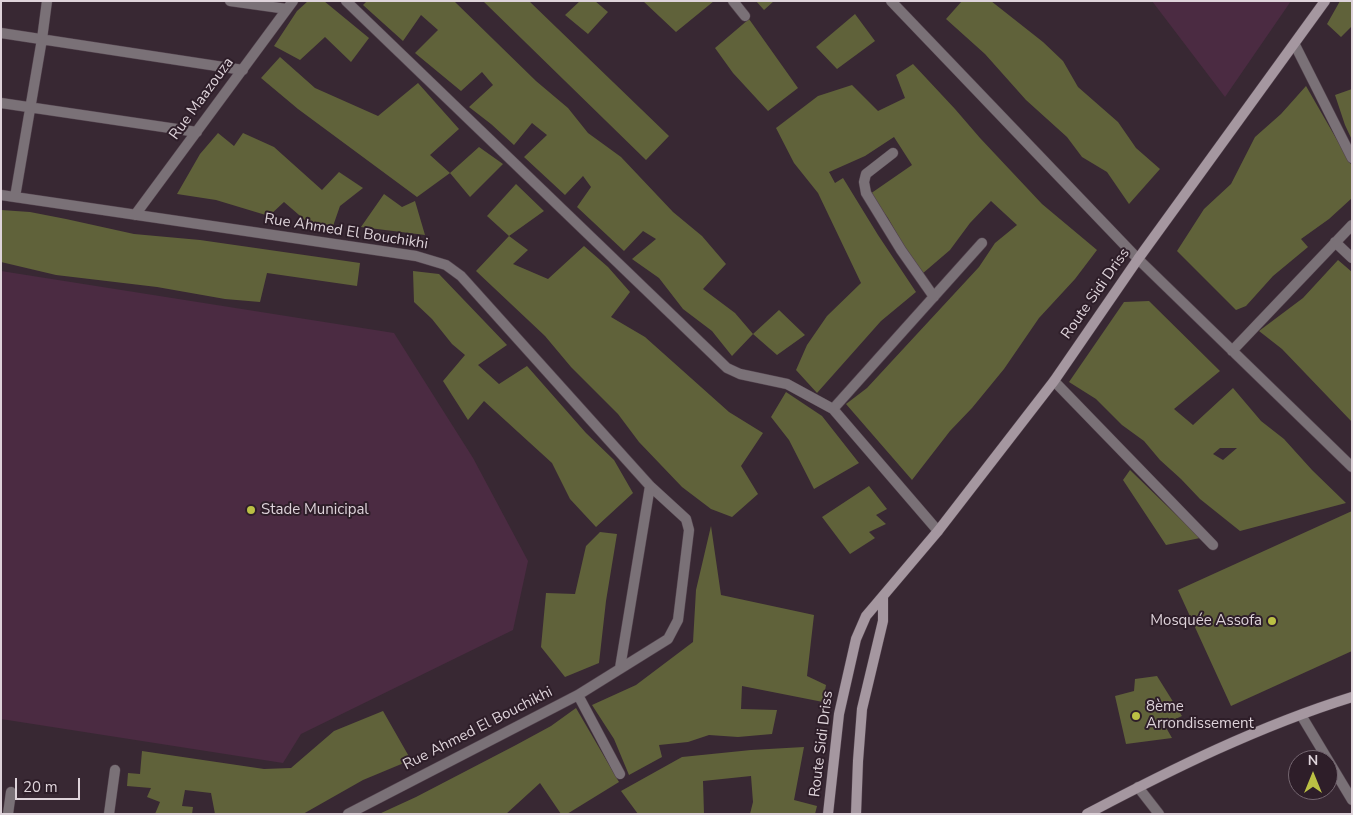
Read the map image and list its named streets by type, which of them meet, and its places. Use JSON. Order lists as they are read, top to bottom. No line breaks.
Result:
{"streets":{"street":["Rue Maazouza","Rue Ahmed El Bouchikhi","Route Sidi Driss"]},"crossings":[["Rue Maazouza","Rue Ahmed El Bouchikhi"]],"places":["Stade Municipal","Mosquée Assofa","8ème Arrondissement"],"scale_bar":"20 m","north":"top"}
